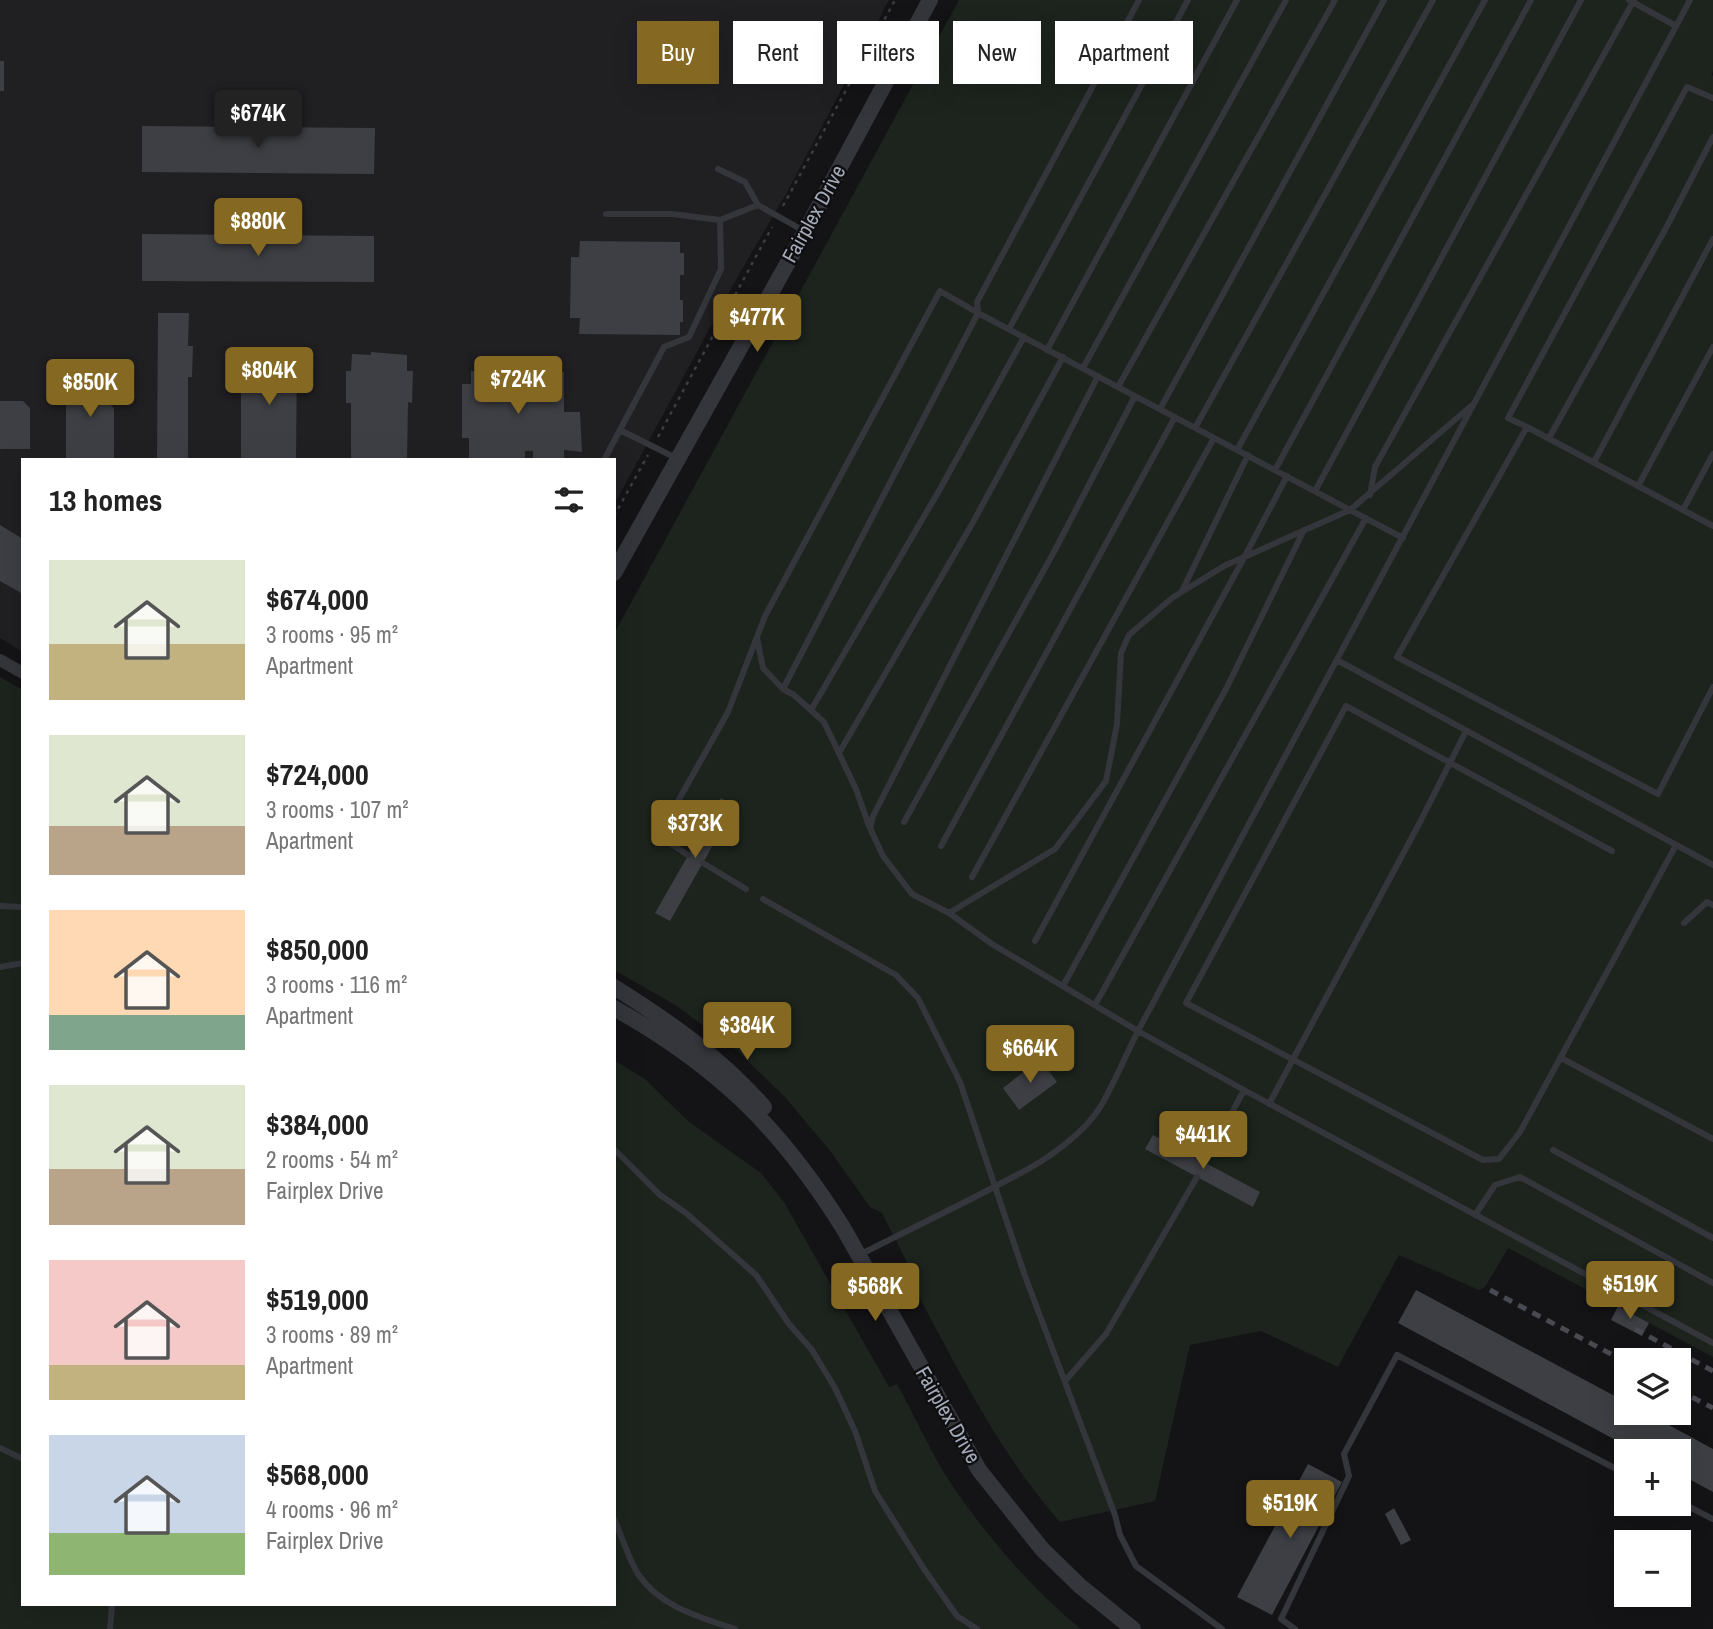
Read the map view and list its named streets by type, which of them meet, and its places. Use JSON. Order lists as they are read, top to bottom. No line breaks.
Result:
{"streets":{"street":["Fairplex Drive"]},"page":{"chip":["Buy","Rent","Filters","New","Apartment"],"price":["$674K","$880K","$477K","$804K","$724K","$850K","$373K","$384K","$664K","$441K","$519K","$568K","$519K"],"heading":"13 homes","list":[{"name":"$674,000","note":"3 rooms · 95 m² · Apartment"},{"name":"$724,000","note":"3 rooms · 107 m² · Apartment"},{"name":"$850,000","note":"3 rooms · 116 m² · Apartment"},{"name":"$384,000","note":"2 rooms · 54 m² · Fairplex Drive"},{"name":"$519,000","note":"3 rooms · 89 m² · Apartment"},{"name":"$568,000","note":"4 rooms · 96 m² · Fairplex Drive"}],"map_buttons":["+","−"]}}
